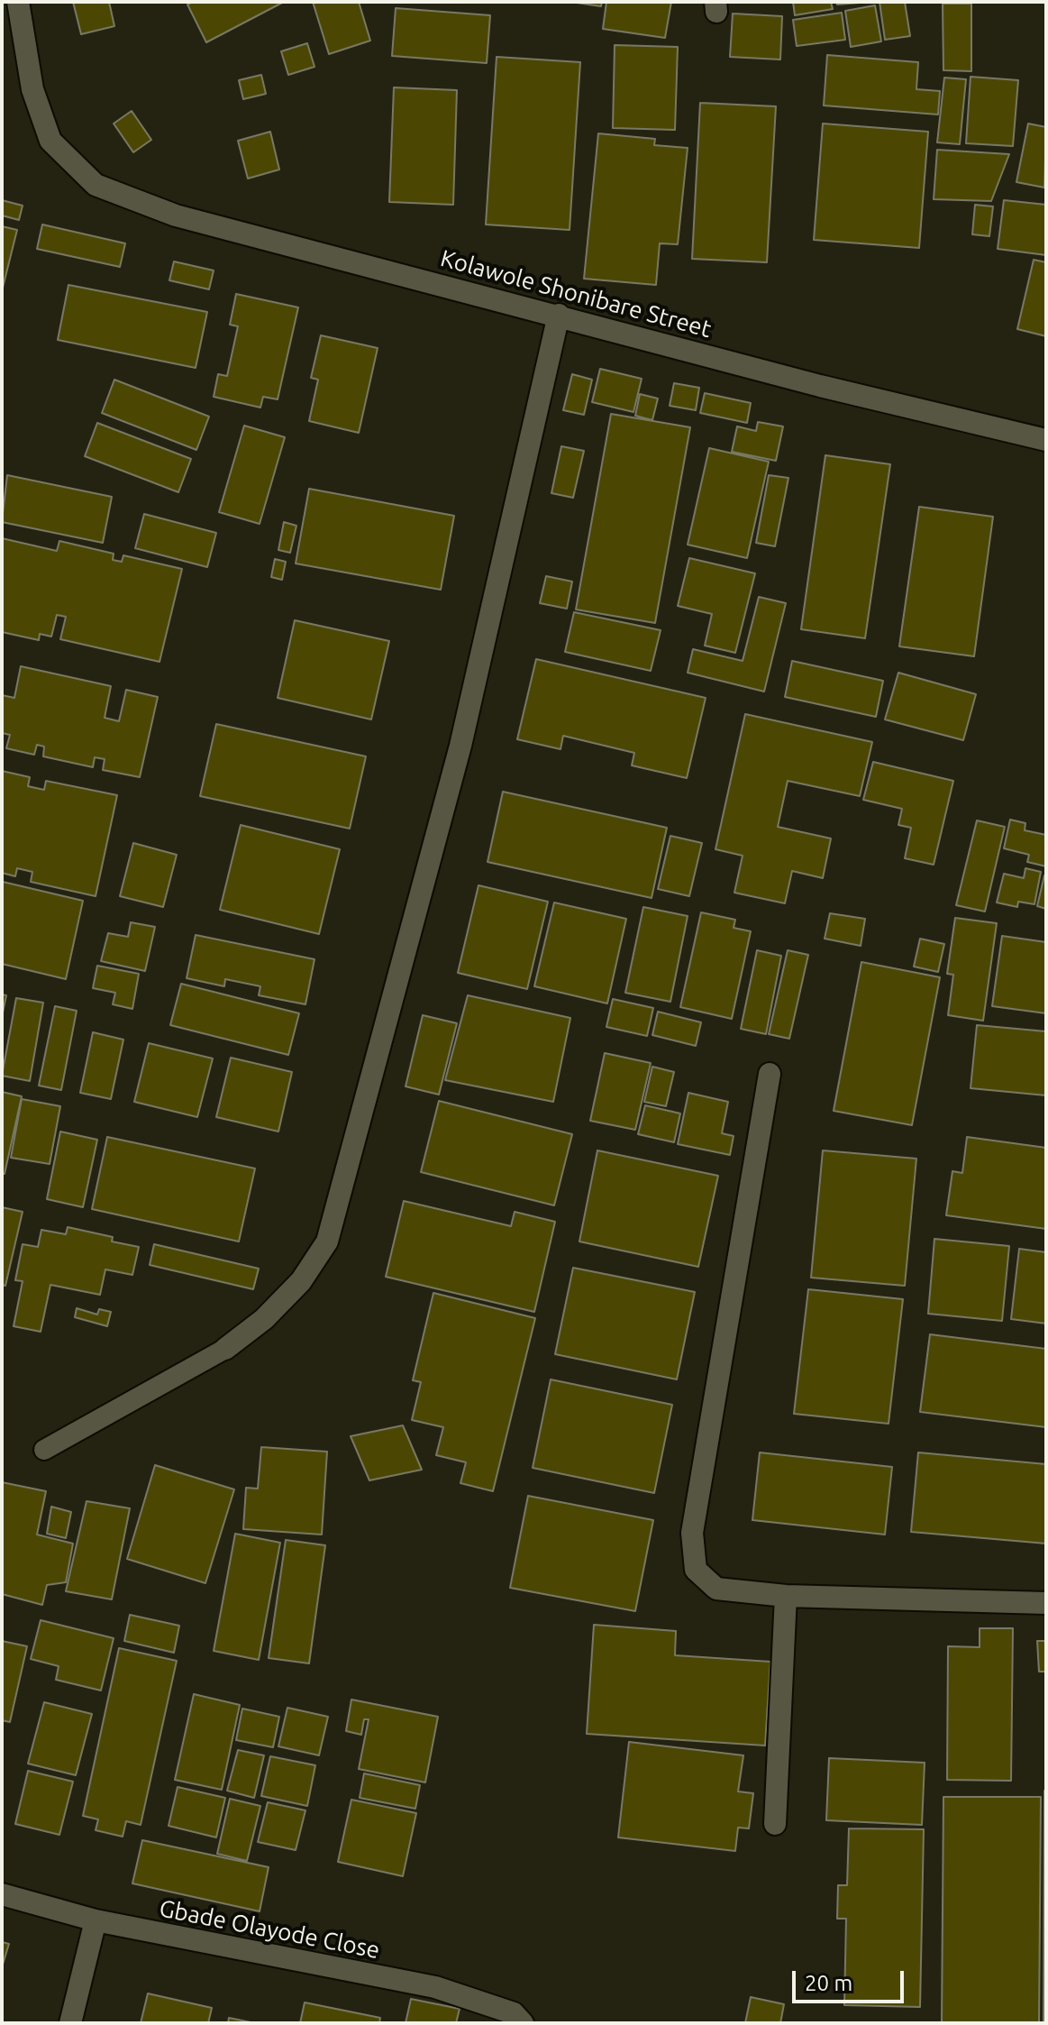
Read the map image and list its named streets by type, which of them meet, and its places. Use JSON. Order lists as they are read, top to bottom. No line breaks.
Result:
{"streets":{"street":["Kolawole Shonibare Street","Gbade Olayode Close"]},"scale_bar":"20 m"}
